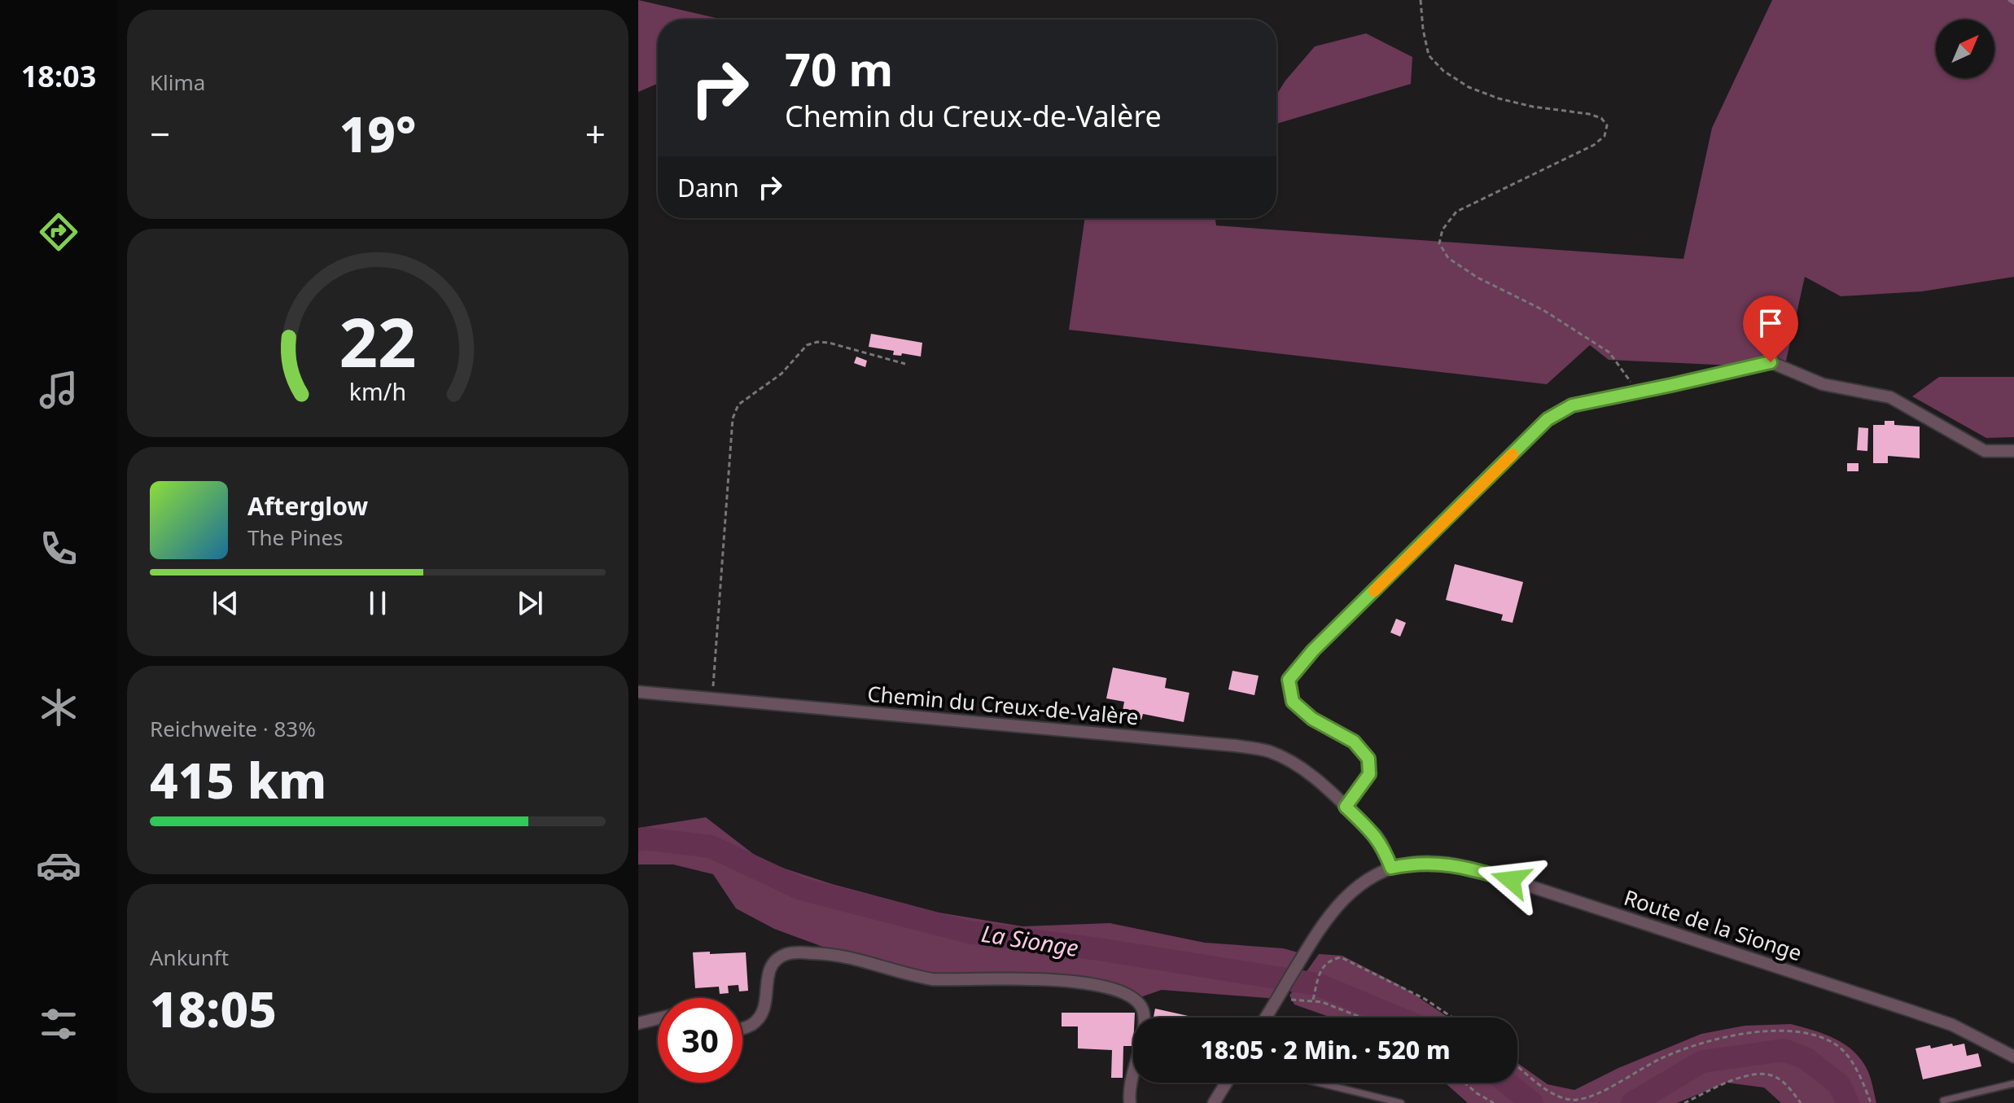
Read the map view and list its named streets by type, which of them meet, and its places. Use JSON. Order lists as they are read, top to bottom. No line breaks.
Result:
{"streets":{"street":["Chemin du Creux-de-Valère","Route de la Sionge"]},"crossings":[["Chemin du Creux-de-Valère","Route de la Sionge"]],"water":["La Sionge"],"north":"top right","page":{"tabs":"18:03","tile":["Klima",["Reichweite · 83%","415 km"],["Ankunft","18:05"]],"turn":["70 m","Chemin du Creux-de-Valère"],"heat":["−","19°","+"],"then":"Dann","song":["Afterglow","The Pines"],"limit":"30","trip":"18:05 · 2 Min. · 520 m","gauge":["22","km/h"]}}
